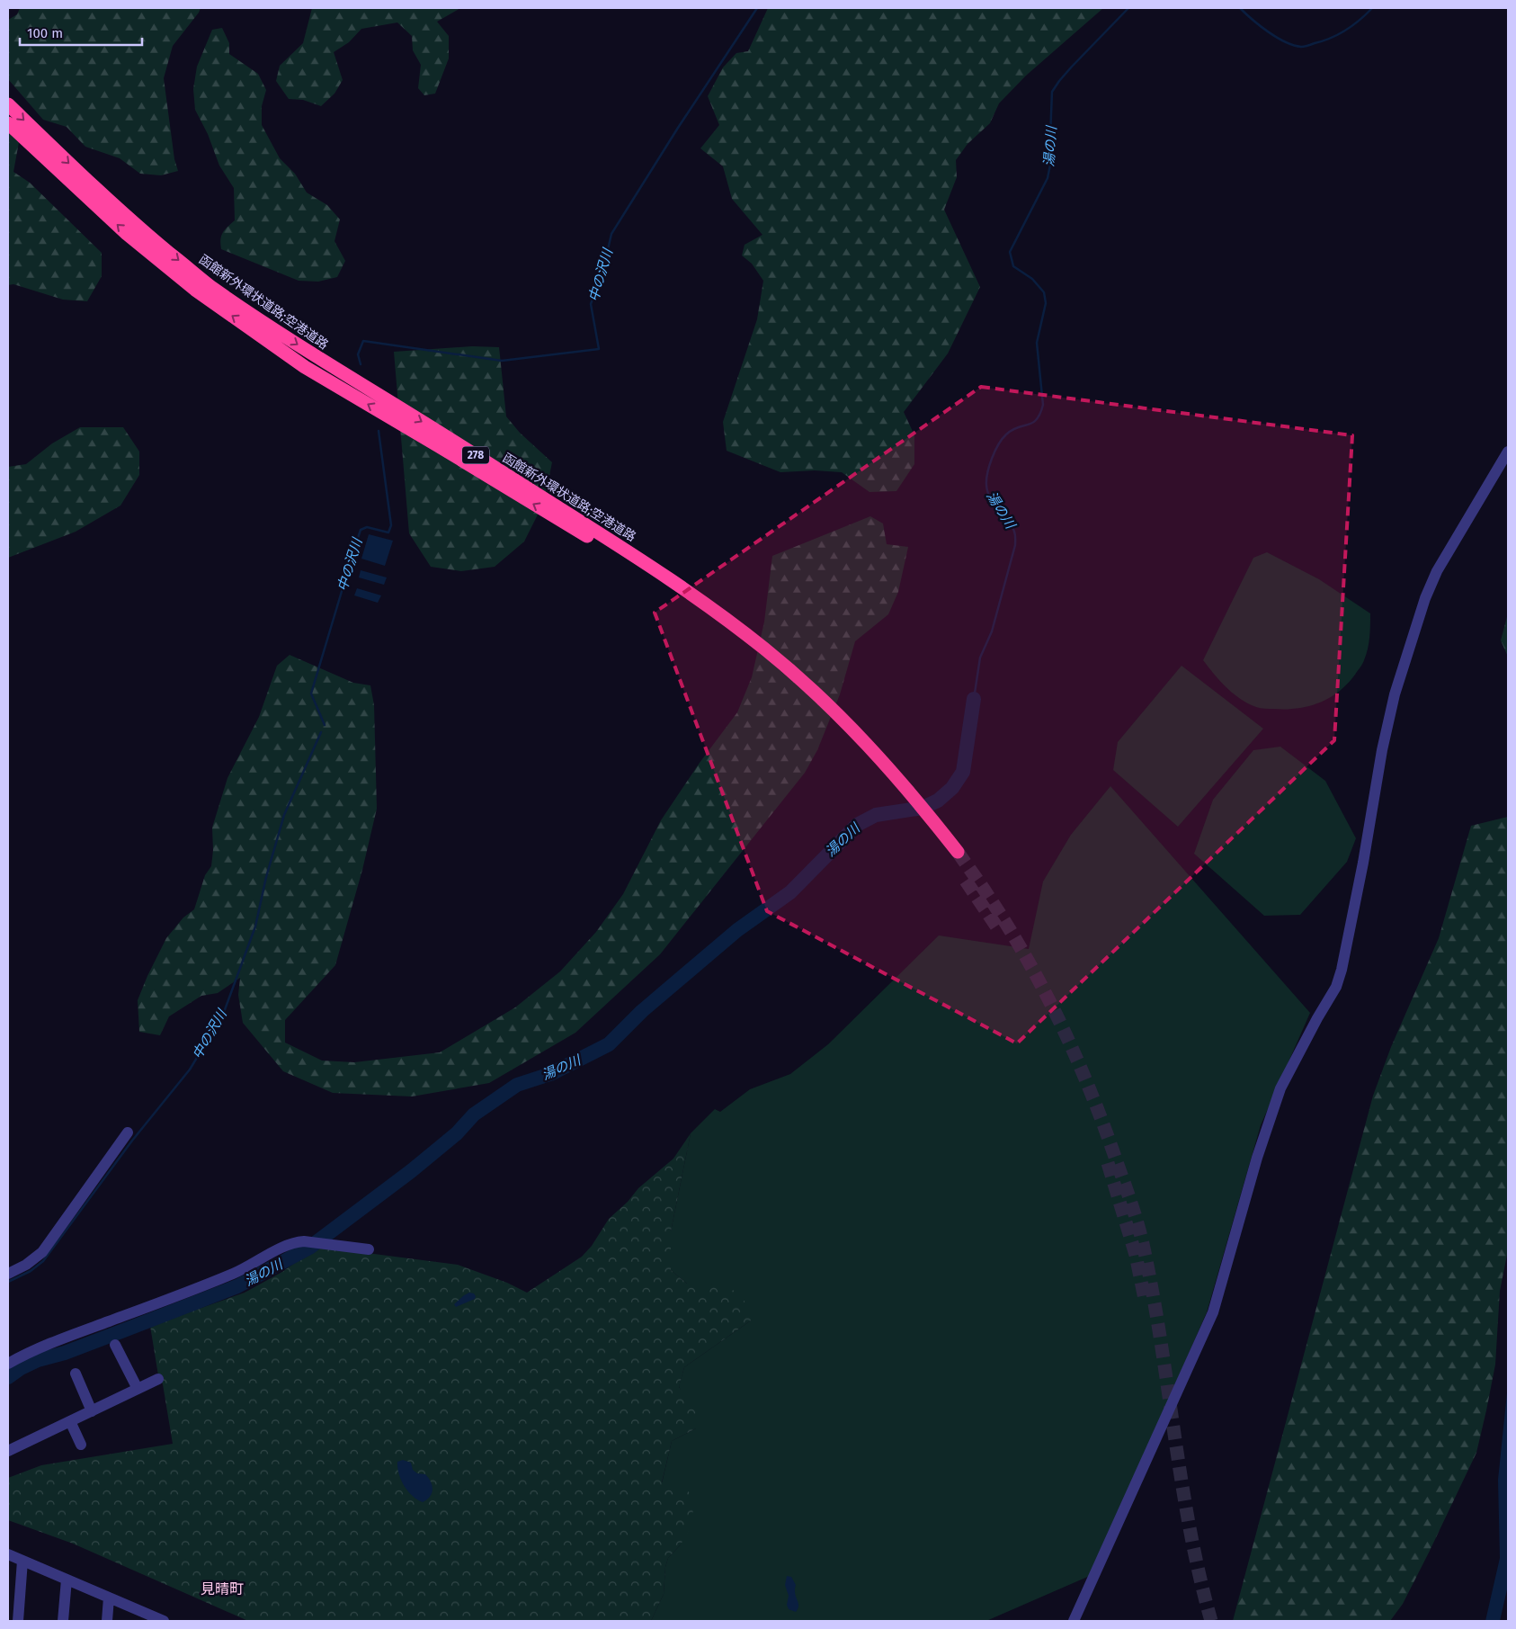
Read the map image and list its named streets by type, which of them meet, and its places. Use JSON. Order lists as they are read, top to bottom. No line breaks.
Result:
{"streets":{"highway":["函館新外環状道路;空港道路","278"]},"districts":["見晴町"],"water":["湯の川","中の沢川"],"scale_bar":"100 m"}
